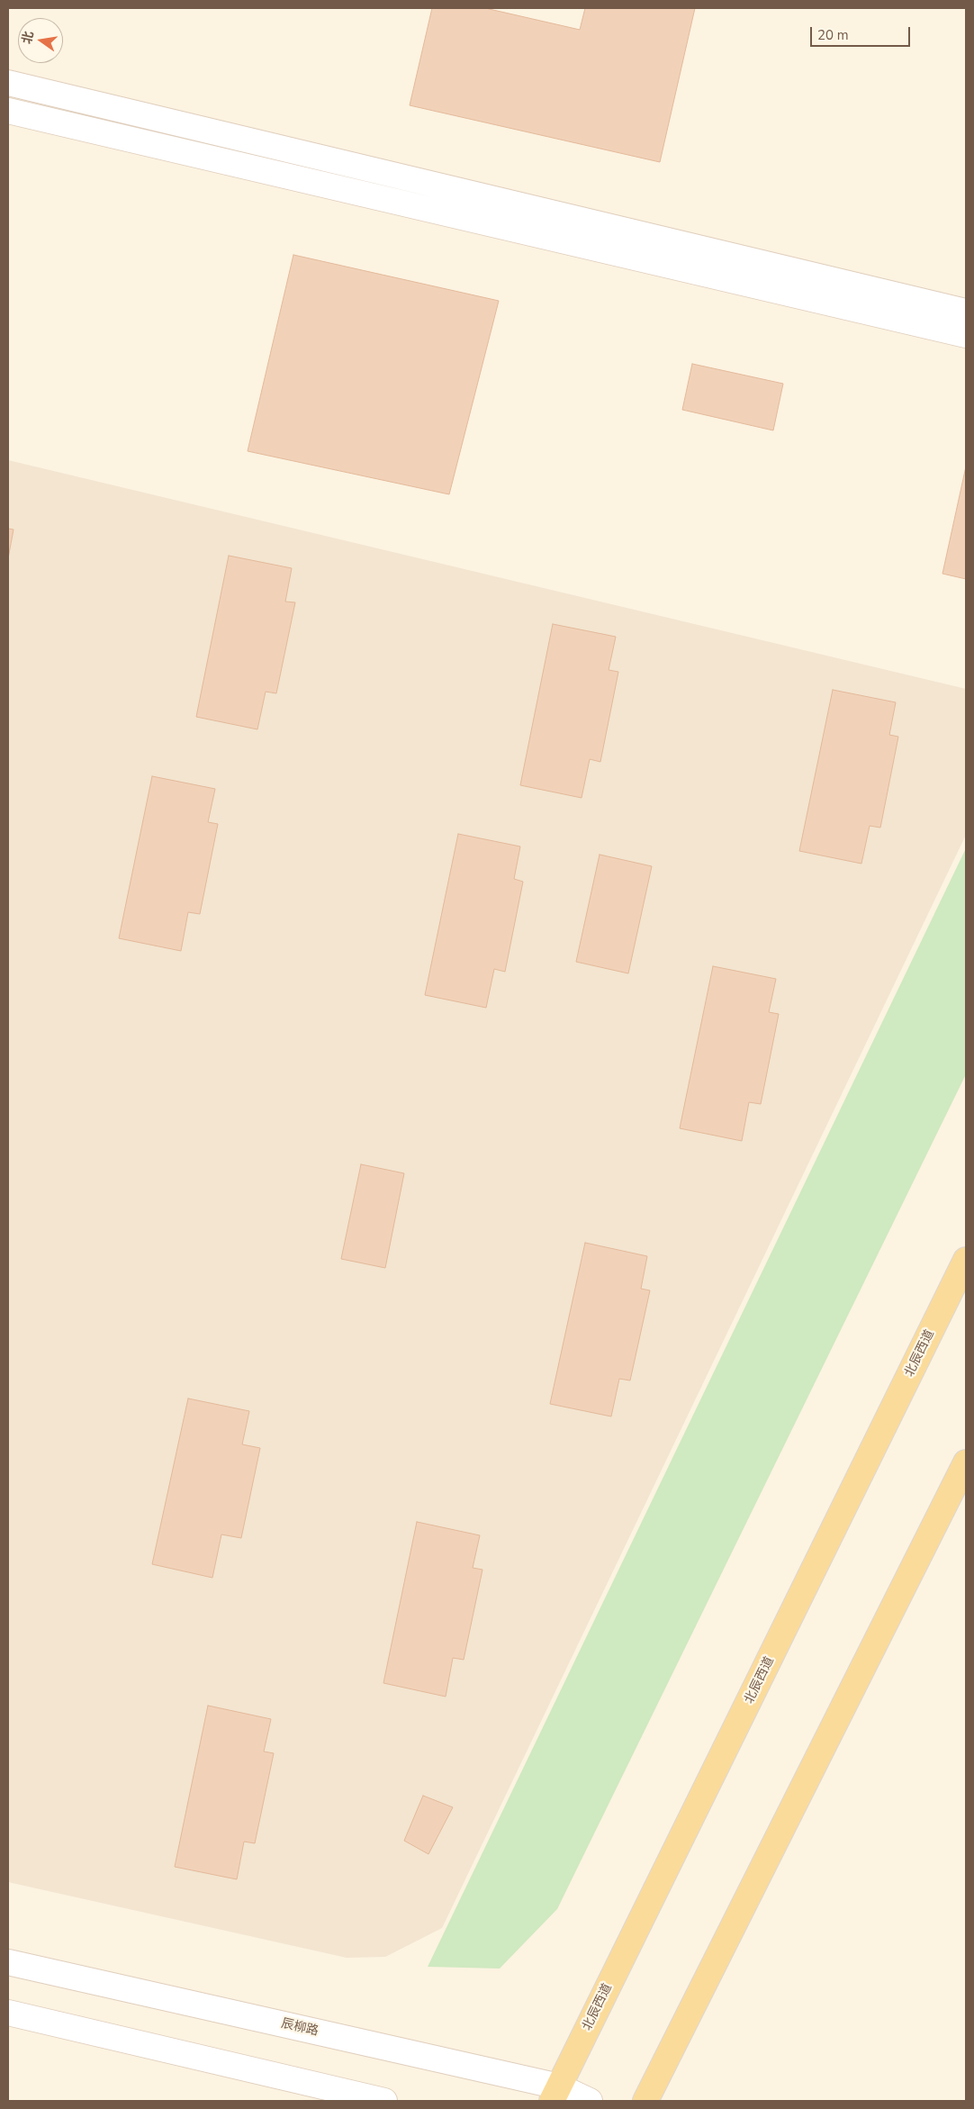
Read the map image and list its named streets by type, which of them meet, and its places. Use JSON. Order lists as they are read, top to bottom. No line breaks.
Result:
{"streets":{"main road":["北辰西道"],"street":["辰柳路"]},"crossings":[["北辰西道","辰柳路"]],"scale_bar":"20 m","north":"left"}
